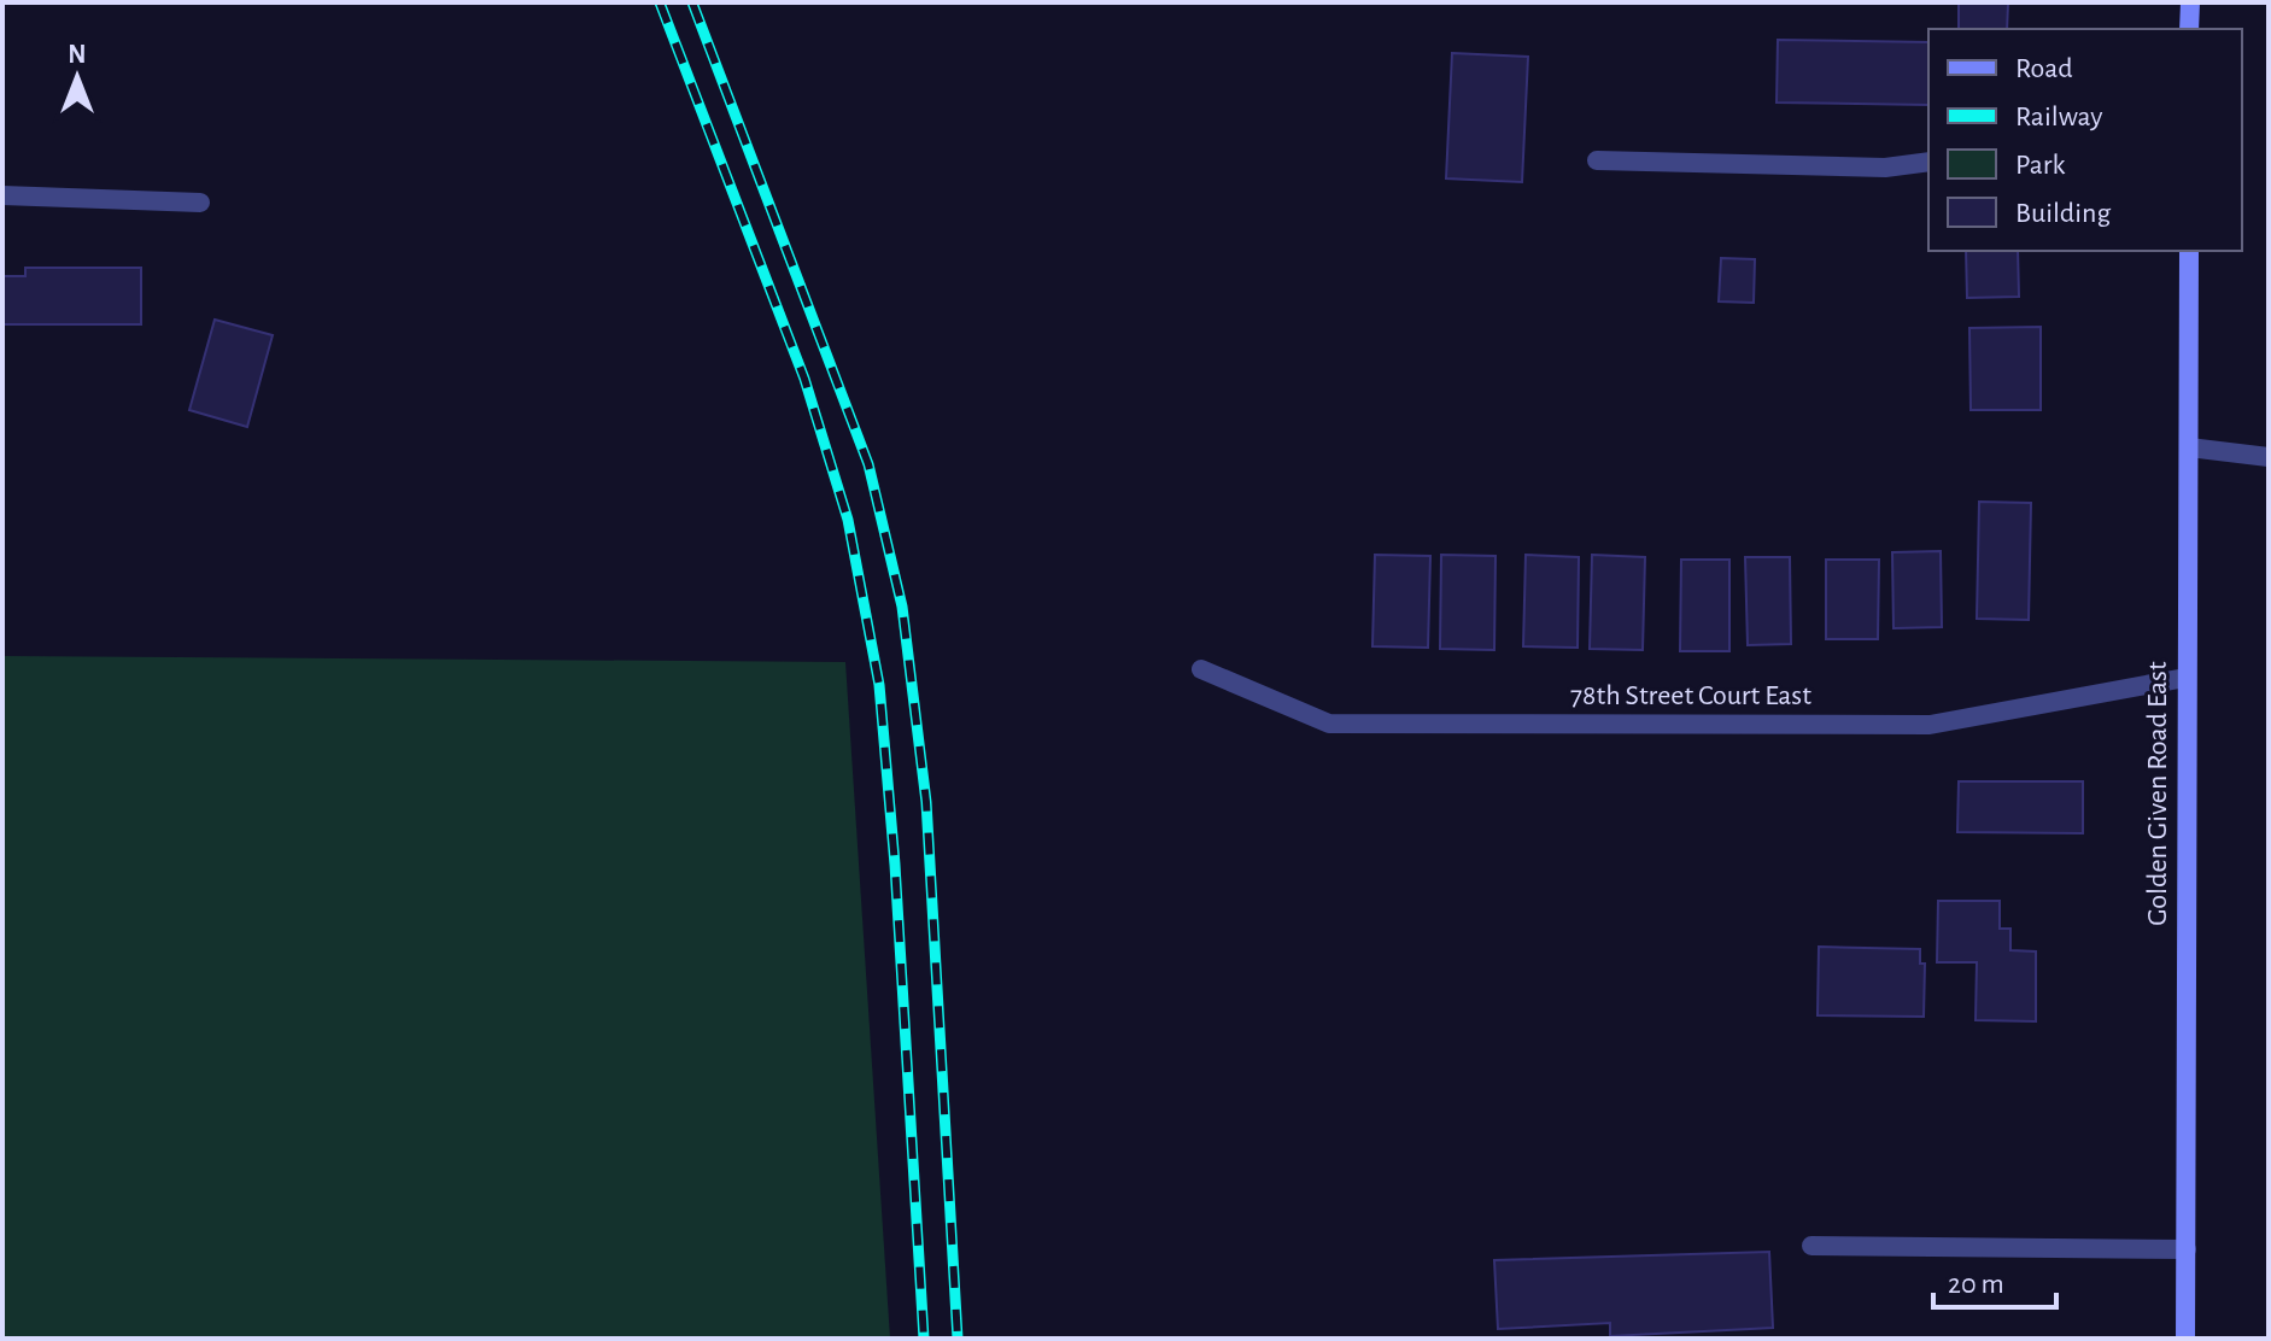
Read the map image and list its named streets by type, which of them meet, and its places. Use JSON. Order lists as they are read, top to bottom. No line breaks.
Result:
{"streets":{"street":["78th Street Court East","Golden Given Road East"]},"crossings":[["78th Street Court East","Golden Given Road East"]],"legend":["Road","Railway","Park","Building"],"scale_bar":"20 m","north":"top"}
